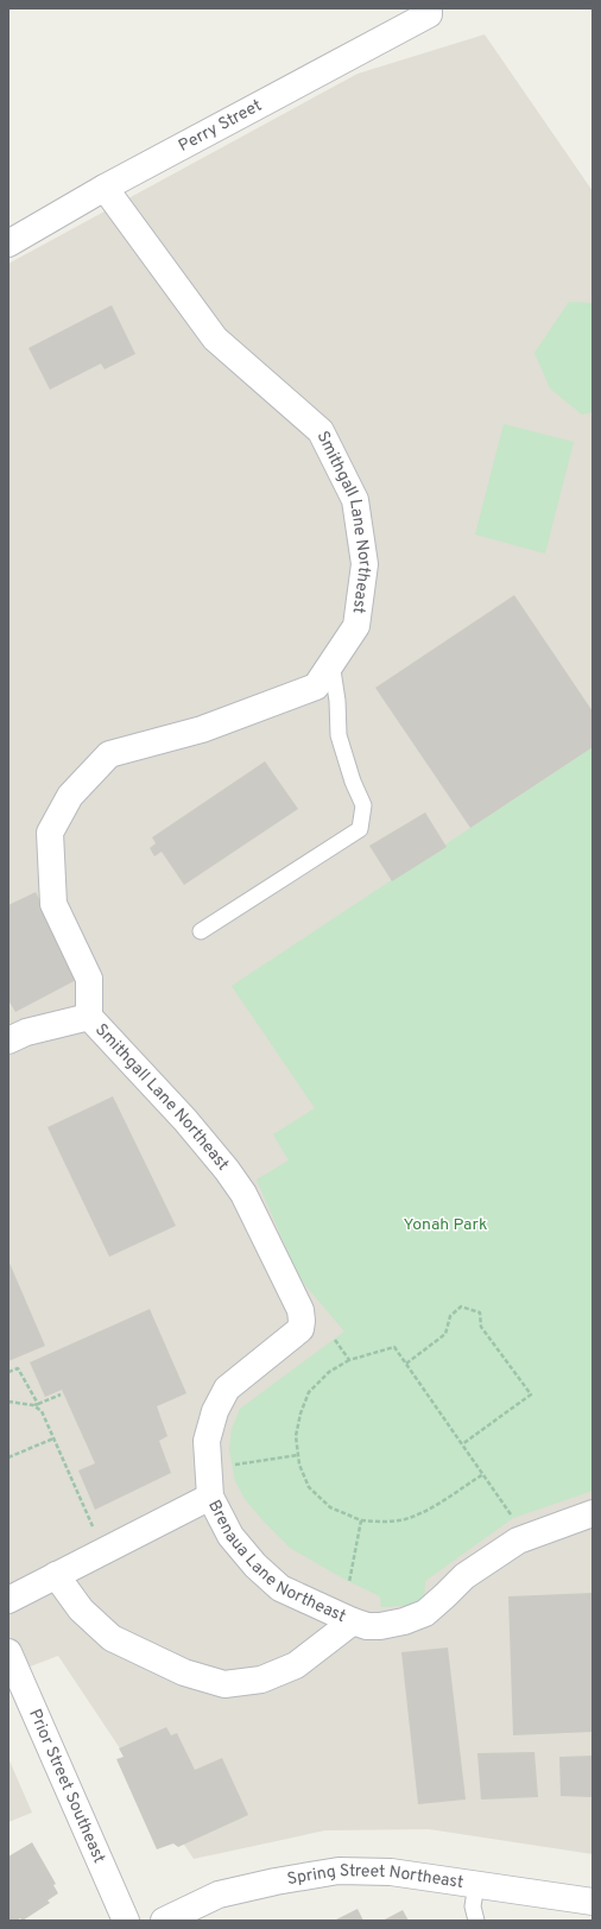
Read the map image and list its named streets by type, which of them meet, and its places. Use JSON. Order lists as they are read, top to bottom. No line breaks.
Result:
{"streets":{"street":["Perry Street","Smithgall Lane Northeast","Brenaua Lane Northeast","Prior Street Southeast","Spring Street Northeast"]},"crossings":[["Perry Street","Smithgall Lane Northeast"],["Smithgall Lane Northeast","Brenaua Lane Northeast"]],"parks":["Yonah Park"]}
